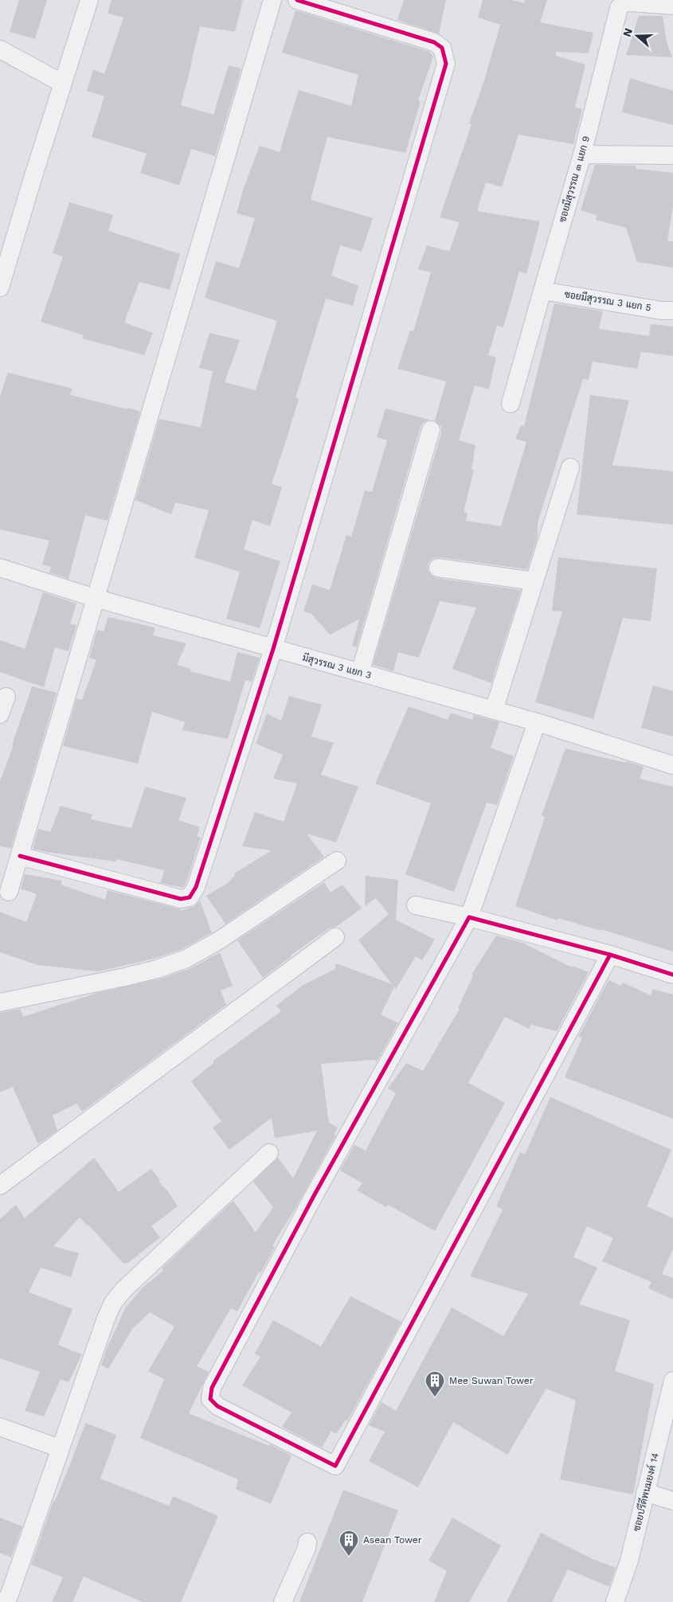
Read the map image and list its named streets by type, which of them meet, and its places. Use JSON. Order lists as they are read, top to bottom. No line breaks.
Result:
{"streets":{"street":["ซอยมีสุวรรณ ๓ แยก 9","ซอยมีสุวรรณ 3 แยก 5","มีสุวรรณ 3 แยก 3","ซอยปรีดีพนมยงค์ 14"]},"crossings":[["ซอยมีสุวรรณ ๓ แยก 9","ซอยมีสุวรรณ 3 แยก 5"]],"places":{"building":["Mee Suwan Tower","Asean Tower"]},"north":"left"}
